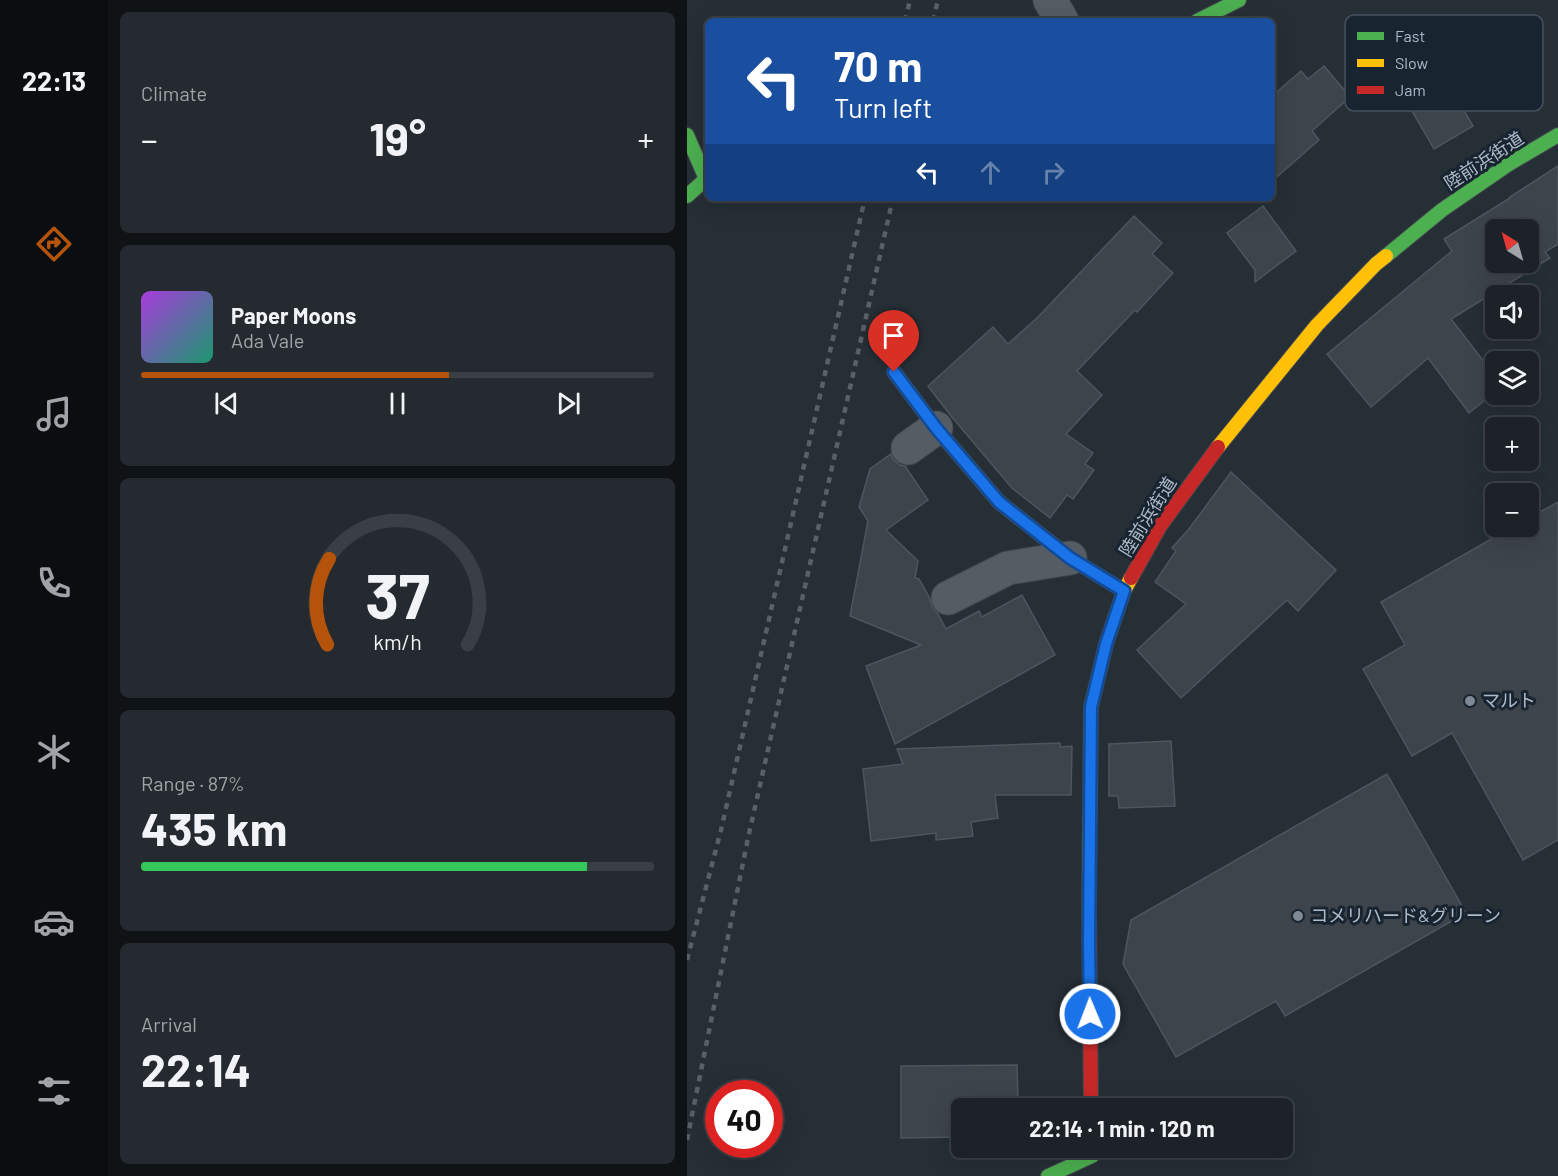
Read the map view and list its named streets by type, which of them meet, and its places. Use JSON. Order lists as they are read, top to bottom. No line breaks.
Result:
{"streets":{"street":["陸前浜街道"]},"places":["マルト","コメリハード&グリーン"],"legend":["Fast","Slow","Jam"],"north":"top left","page":{"tabs":"22:13","tile":["Climate",["Range · 87%","435 km"],["Arrival","22:14"]],"turn":["70 m","Turn left"],"heat":["−","19°","+"],"map_buttons":["+","−"],"song":["Paper Moons","Ada Vale"],"limit":"40","trip":"22:14 · 1 min · 120 m","gauge":["37","km/h"]}}
